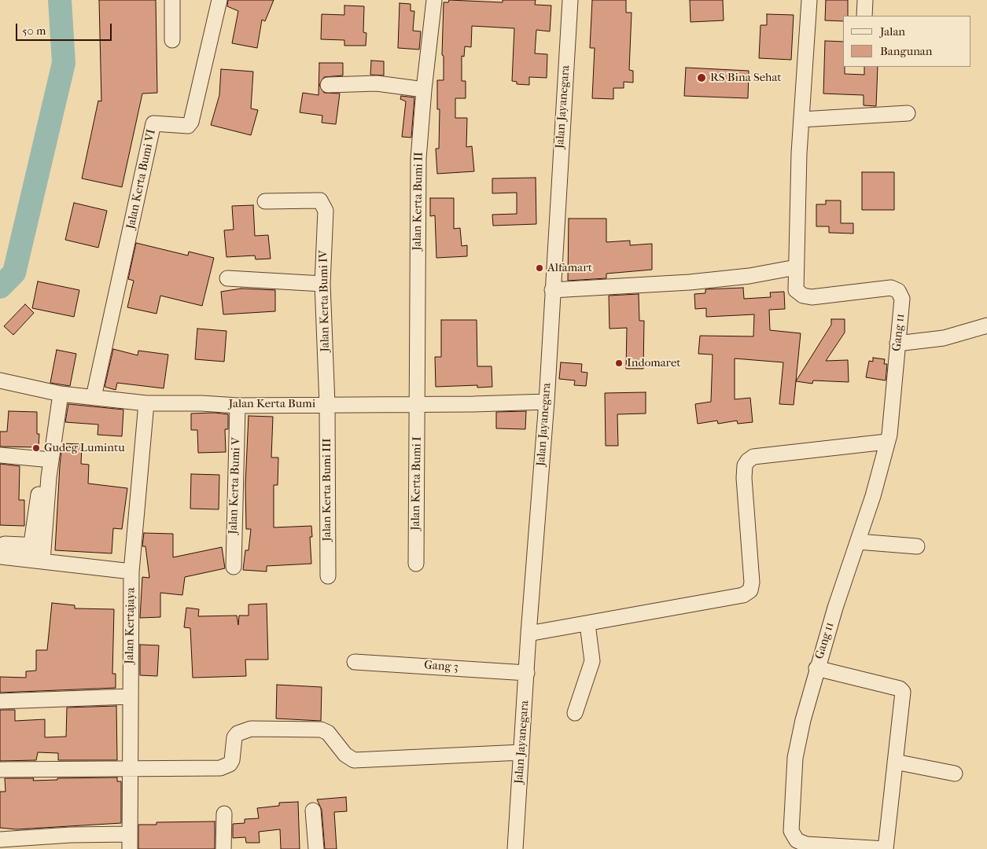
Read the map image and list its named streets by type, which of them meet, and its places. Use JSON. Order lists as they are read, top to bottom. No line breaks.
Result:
{"streets":{"street":["Jalan Jayanegara","Jalan Kerta Bumi VI","Jalan Kerta Bumi II","Jalan Kerta Bumi IV","Gang 11","Jalan Kerta Bumi","Jalan Kerta Bumi I","Jalan Kerta Bumi V","Jalan Kerta Bumi III","Jalan Kertajaya","Gang 3"]},"crossings":[["Jalan Jayanegara","Jalan Kerta Bumi"],["Jalan Jayanegara","Gang 3"],["Jalan Kerta Bumi VI","Jalan Kerta Bumi"],["Jalan Kerta Bumi II","Jalan Kerta Bumi"],["Jalan Kerta Bumi II","Jalan Kerta Bumi I"],["Jalan Kerta Bumi IV","Jalan Kerta Bumi"],["Jalan Kerta Bumi IV","Jalan Kerta Bumi III"],["Jalan Kerta Bumi","Jalan Kerta Bumi I"],["Jalan Kerta Bumi","Jalan Kerta Bumi V"],["Jalan Kerta Bumi","Jalan Kerta Bumi III"],["Jalan Kerta Bumi","Jalan Kertajaya"]],"places":["RS Bina Sehat","Alfamart","Indomaret","Gudeg Lumintu"],"legend":["Jalan","Bangunan"],"scale_bar":"50 m"}
